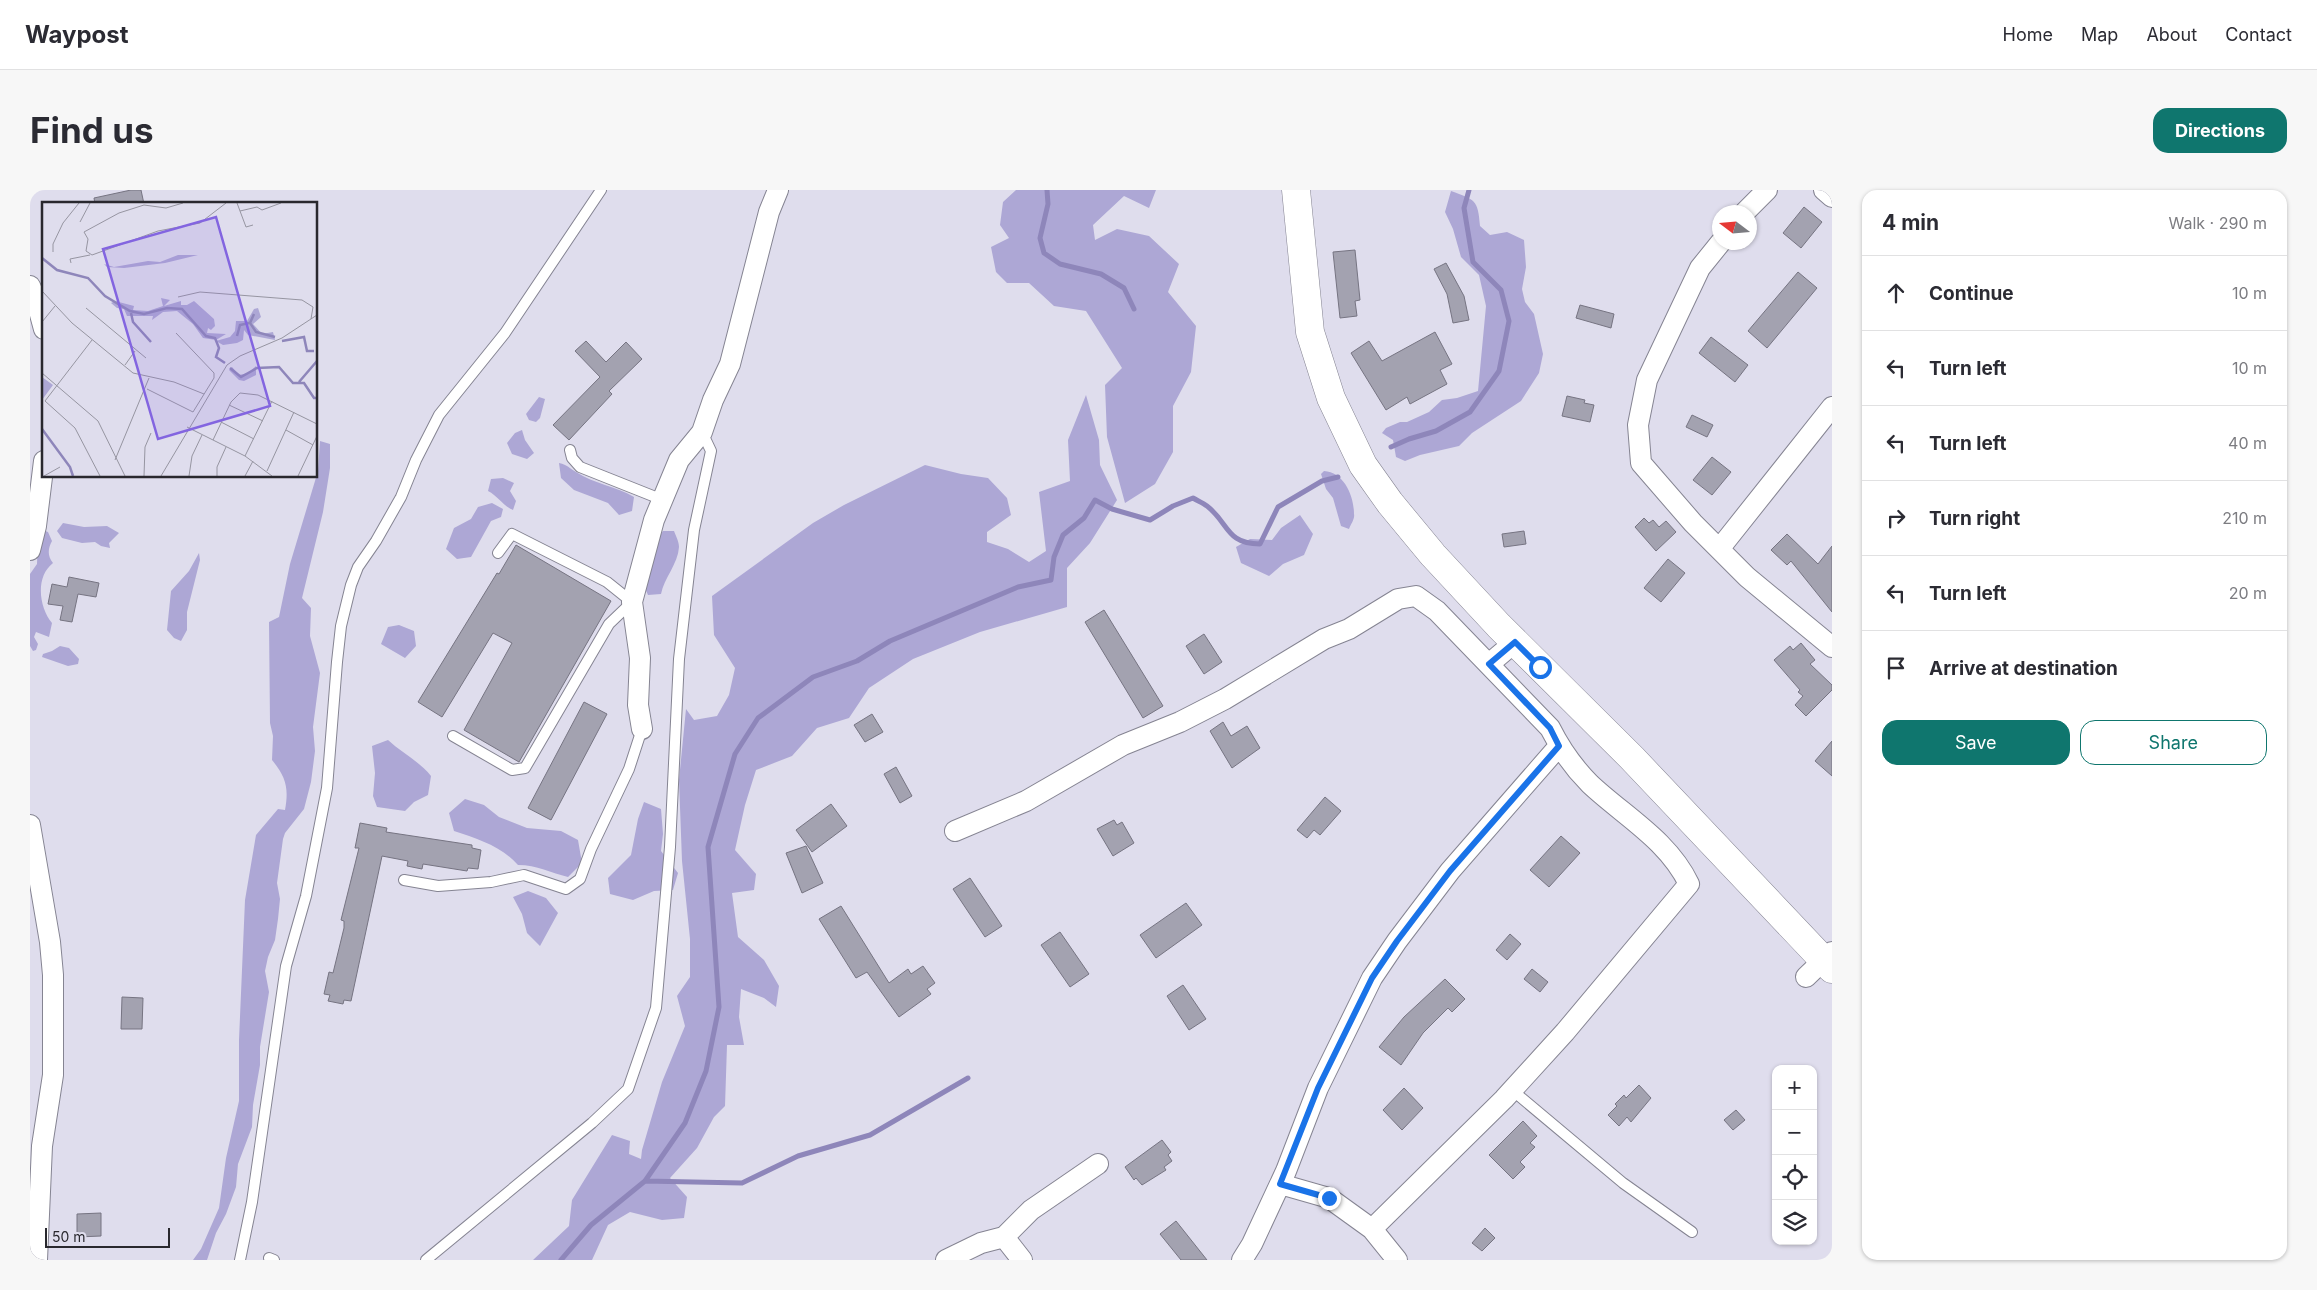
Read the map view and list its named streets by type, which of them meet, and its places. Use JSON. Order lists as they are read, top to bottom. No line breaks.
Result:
{"scale_bar":"50 m","north":"left","page":{"header":"Waypost","nav":["Home","Map","About","Contact"],"buttons":["Directions",["Save","Share"]],"title":"Find us","heading":["4 min","Walk · 290 m"],"list":[["Continue","10 m"],["Turn left","10 m"],["Turn left","40 m"],["Turn right","210 m"],["Turn left","20 m"],"Arrive at destination"],"map_buttons":["+","−"],"scale":"50 m"}}
